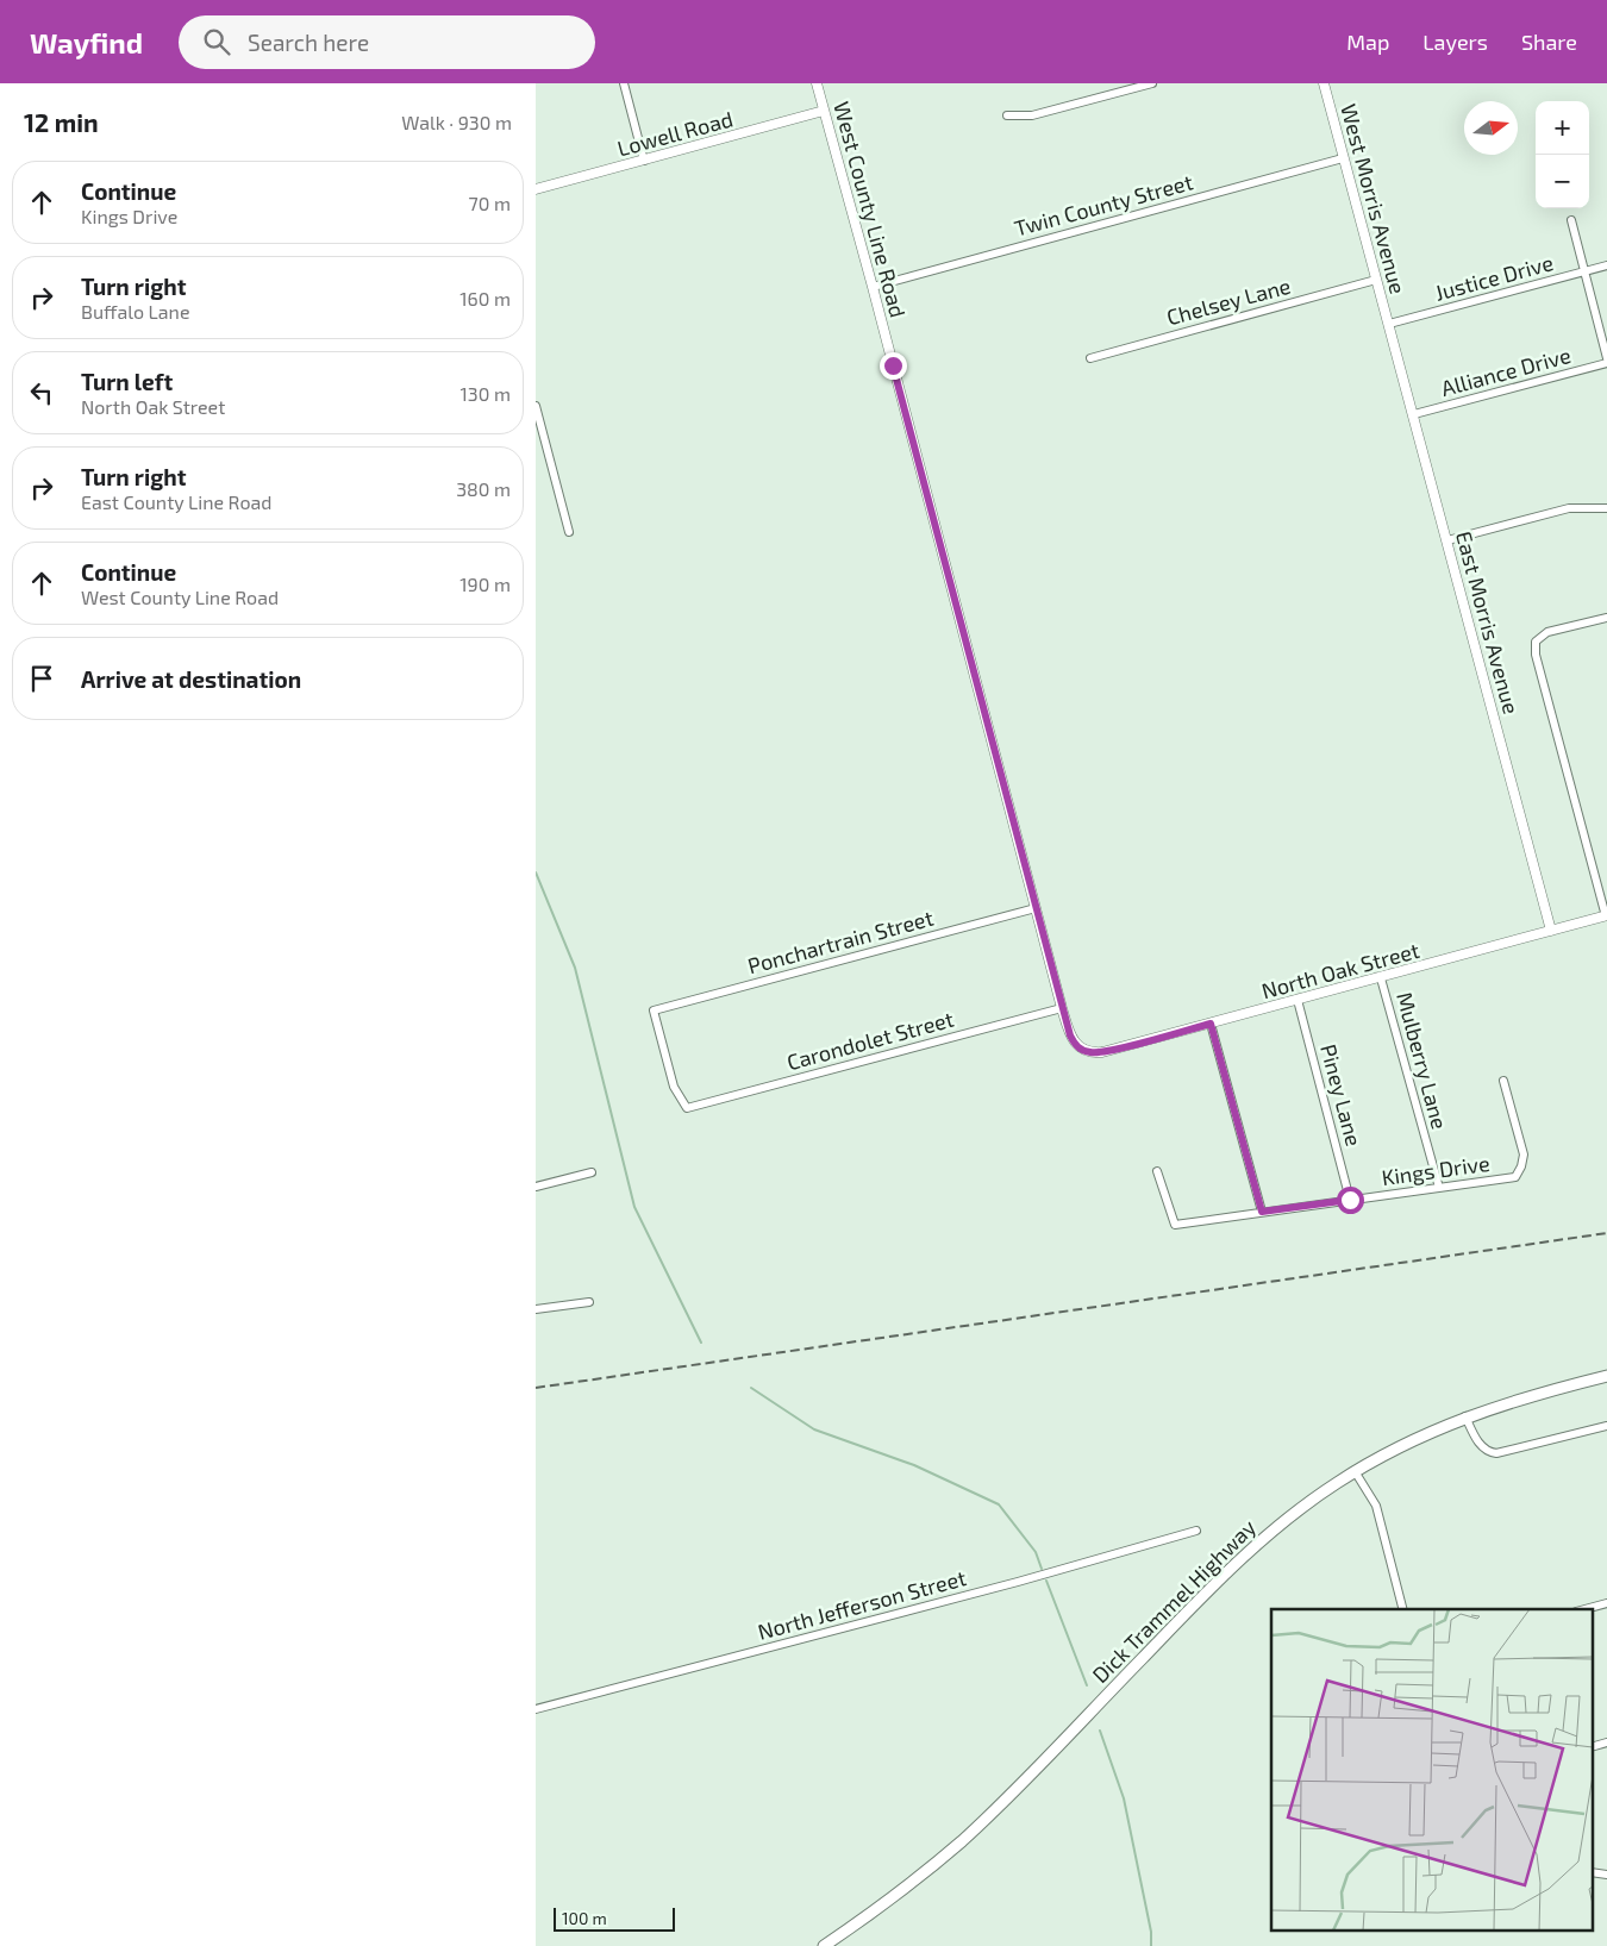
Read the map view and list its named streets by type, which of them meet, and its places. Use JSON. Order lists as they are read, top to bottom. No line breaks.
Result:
{"streets":{"main road":["Dick Trammel Highway"],"street":["Lowell Road","West Morris Avenue","Twin County Street","West County Line Road","Justice Drive","Chelsey Lane","Alliance Drive","East Morris Avenue","Ponchartrain Street","North Oak Street","Carondolet Street","Mulberry Lane","Piney Lane","Kings Drive","North Jefferson Street"]},"crossings":[["Lowell Road","West County Line Road"],["West Morris Avenue","Twin County Street"],["West Morris Avenue","Justice Drive"],["West Morris Avenue","Chelsey Lane"],["West Morris Avenue","East Morris Avenue"],["Twin County Street","West County Line Road"],["West County Line Road","Ponchartrain Street"],["West County Line Road","North Oak Street"],["West County Line Road","Carondolet Street"],["Justice Drive","East Morris Avenue"],["Alliance Drive","East Morris Avenue"],["East Morris Avenue","North Oak Street"],["Ponchartrain Street","Carondolet Street"],["North Oak Street","Mulberry Lane"],["North Oak Street","Piney Lane"],["Mulberry Lane","Kings Drive"],["Piney Lane","Kings Drive"]],"scale_bar":"100 m","north":"right","page":{"header":"Wayfind","search":"Search here","nav":["Map","Layers","Share"],"heading":["12 min","Walk · 930 m"],"map_buttons":["+","−"],"list":[["Continue","Kings Drive","70 m"],["Turn right","Buffalo Lane","160 m"],["Turn left","North Oak Street","130 m"],["Turn right","East County Line Road","380 m"],["Continue","West County Line Road","190 m"],"Arrive at destination"],"scale":"100 m"}}
